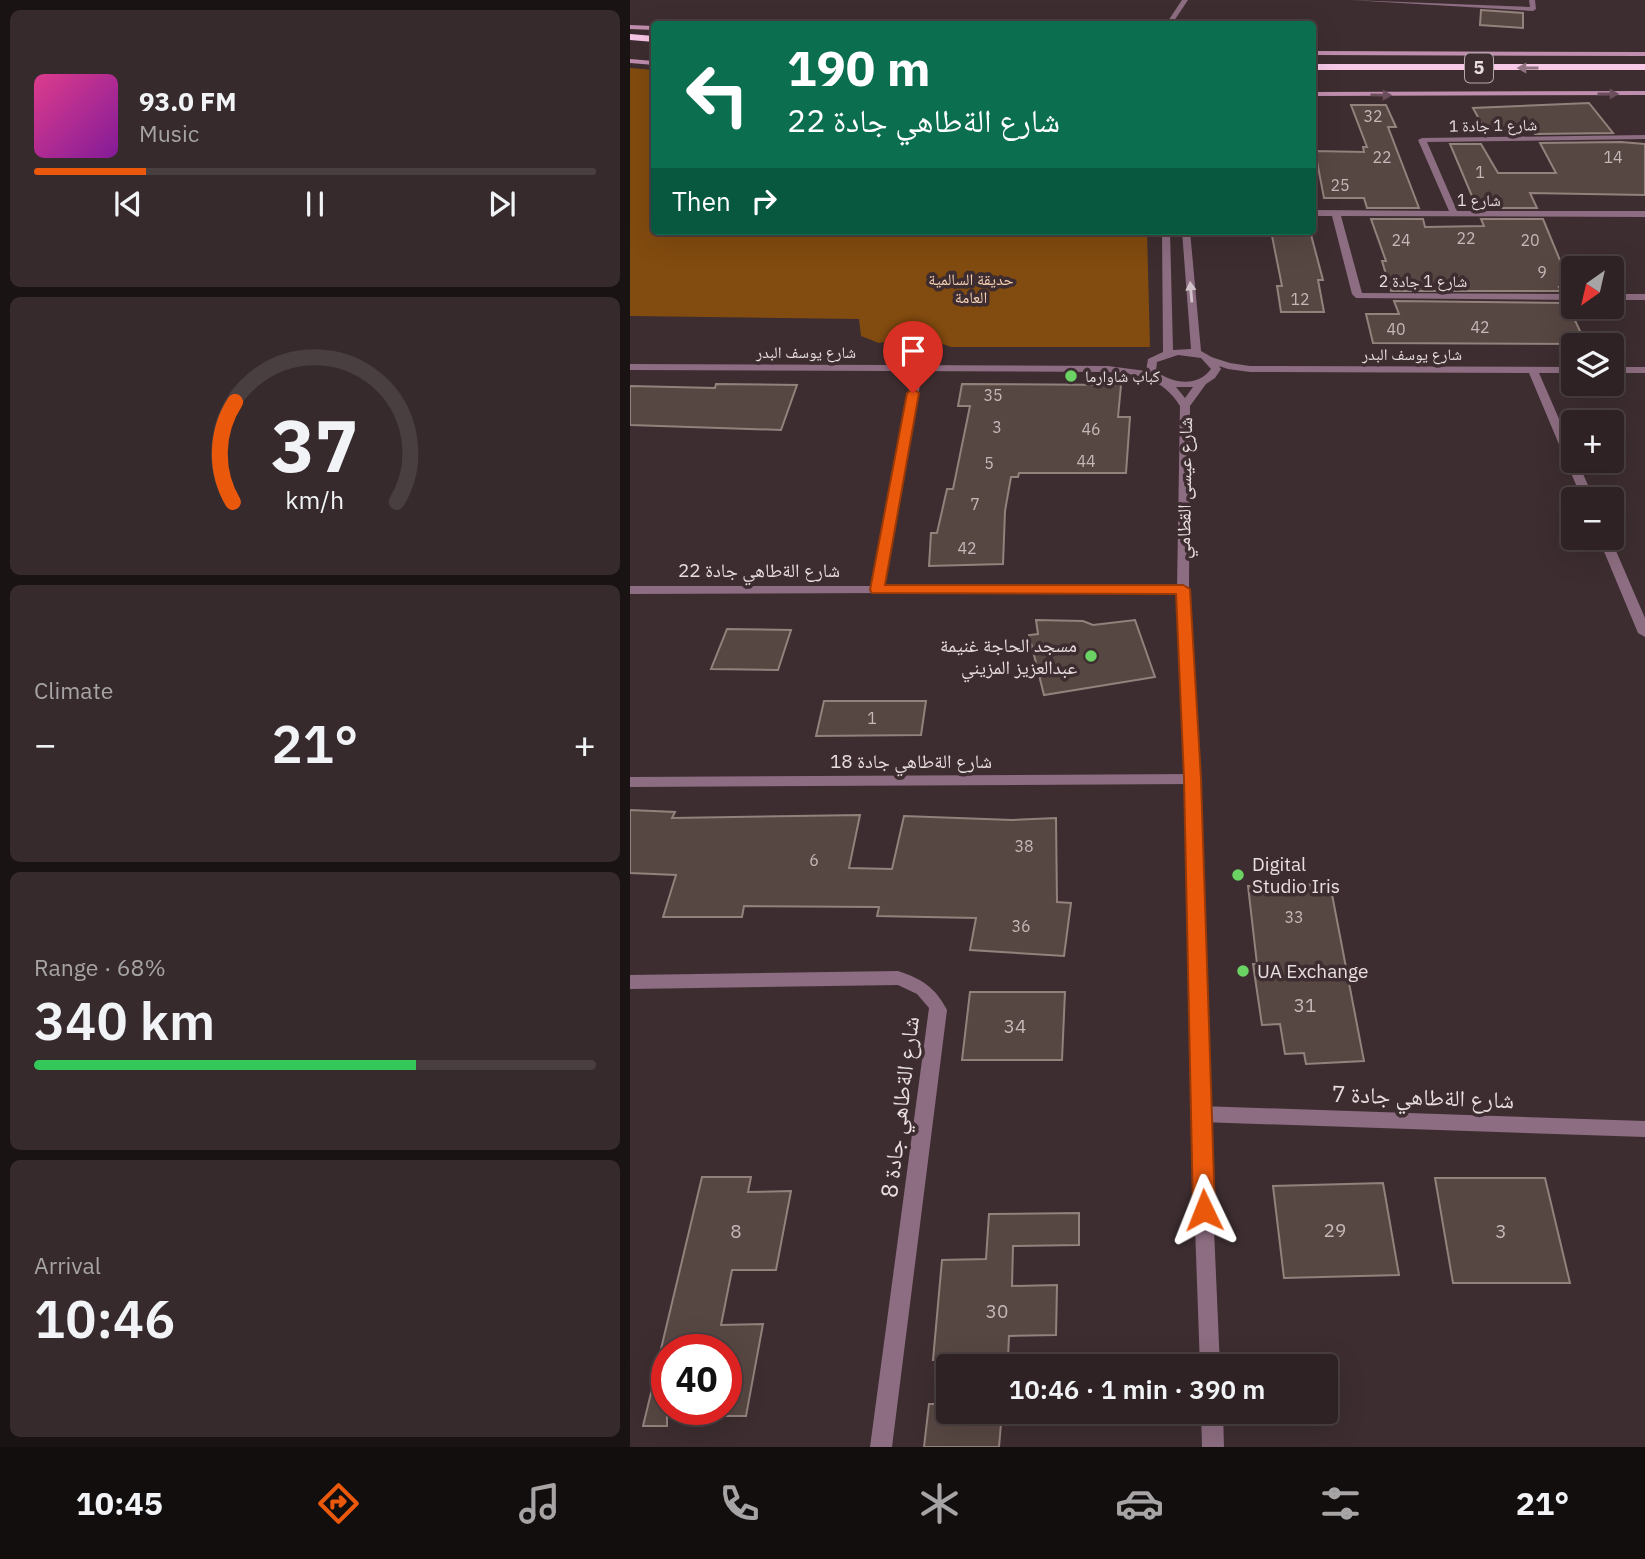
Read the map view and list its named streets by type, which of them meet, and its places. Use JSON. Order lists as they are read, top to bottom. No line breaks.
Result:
{"streets":{"highway":["5"],"street":["شارع 1 جادة 1","شارع 1","شارع 1 جادة 2","شارع يوسف البدر","شارع عيسى القطامي","شارع الةطاهي جادة 22","شارع الةطاهي جادة 18","شارع الةطاهي جادة 7","شارع الةطاهي جادة 8"]},"crossings":[["شارع 1 جادة 1","شارع 1"],["شارع 1","شارع 1 جادة 2"],["شارع يوسف البدر","شارع عيسى القطامي"],["شارع عيسى القطامي","شارع الةطاهي جادة 22"],["شارع عيسى القطامي","شارع الةطاهي جادة 18"],["شارع عيسى القطامي","شارع الةطاهي جادة 7"]],"parks":["حديقة السالمية العامة"],"places":["كباب شاوارما","مسجد الحاجة غنيمة عبدالعزيز المزيني","Digital Studio Iris","UA Exchange"],"house_numbers":["32","22","14","1","25","22","24","20","9","12","42","40","35","3","46","44","5","7","42","1","38","6","33","36","31","34","29","8","3","30"],"north":"bottom left","page":{"turn":["190 m","شارع الةطاهي جادة 22"],"song":["93.0 FM","Music"],"then":"Then","map_buttons":["+","−"],"tile":["Climate",["Range · 68%","340 km"],["Arrival","10:46"]],"heat":["−","21°","+"],"limit":"40","trip":"10:46 · 1 min · 390 m","tabs":["10:45","21°"],"gauge":["37","km/h"]}}
